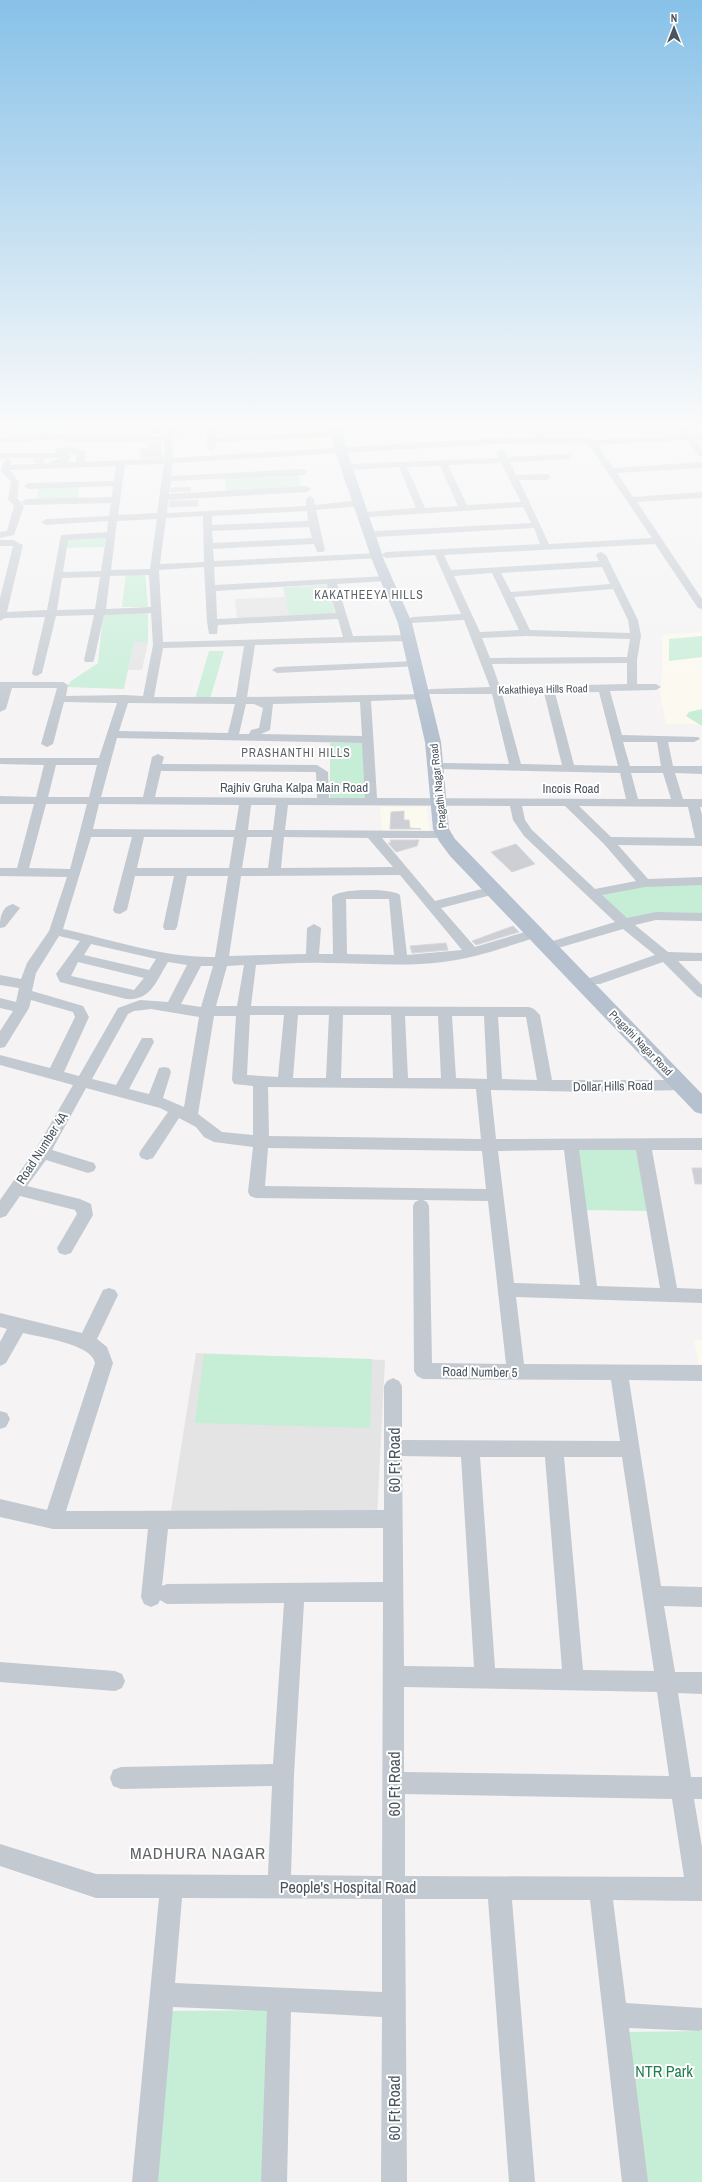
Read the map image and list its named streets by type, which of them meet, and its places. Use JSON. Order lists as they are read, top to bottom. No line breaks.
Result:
{"streets":{"main road":["Pragathi Nagar Road"],"street":["Kakathieya Hills Road","Rajhiv Gruha Kalpa Main Road","Incois Road","Dollar Hills Road","Road Number 4A","Road Number 5","60 Ft Road","People's Hospital Road"]},"crossings":[["Kakathieya Hills Road","Pragathi Nagar Road"],["Pragathi Nagar Road","Rajhiv Gruha Kalpa Main Road"],["Pragathi Nagar Road","Incois Road"],["Pragathi Nagar Road","Dollar Hills Road"],["Rajhiv Gruha Kalpa Main Road","Incois Road"],["Dollar Hills Road","Road Number 4A"],["60 Ft Road","People's Hospital Road"]],"districts":["KAKATHEEYA HILLS","PRASHANTHI HILLS","MADHURA NAGAR"],"parks":["NTR Park"],"north":"top"}
